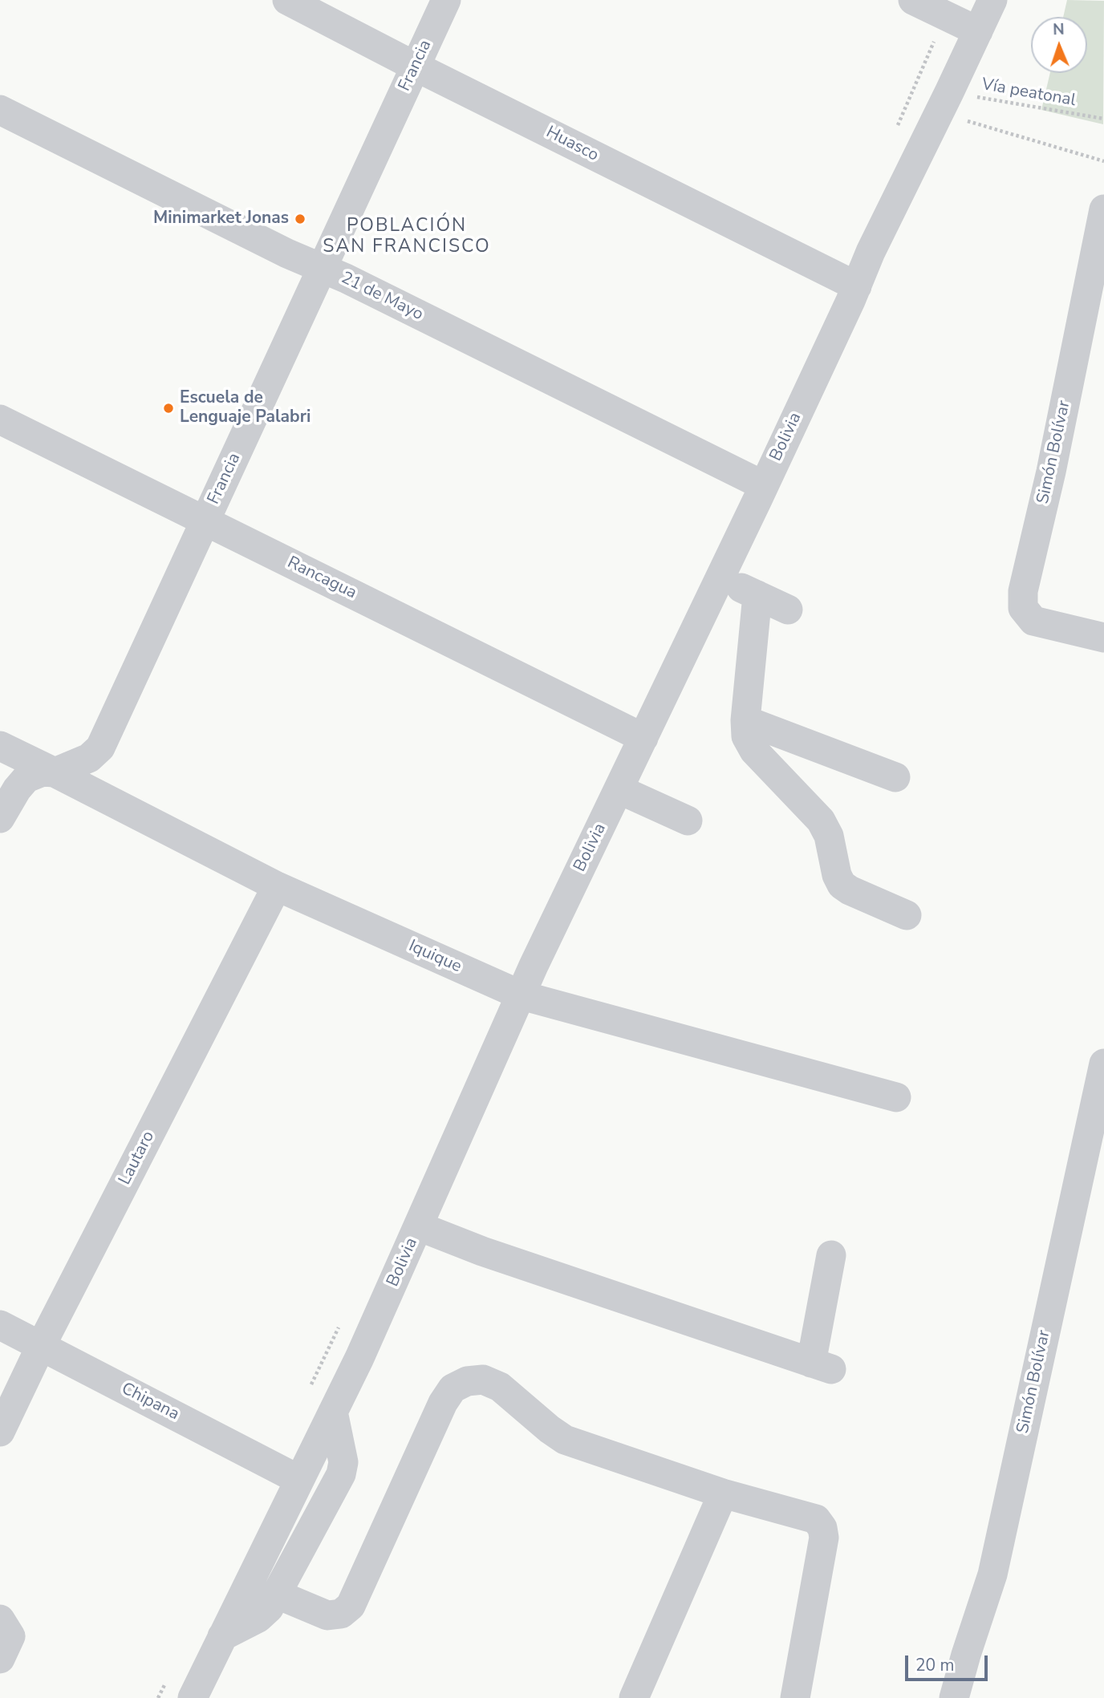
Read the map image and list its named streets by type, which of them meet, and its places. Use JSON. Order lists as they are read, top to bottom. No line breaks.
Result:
{"streets":{"street":["Francia","Huasco","21 de Mayo","Bolivia","Simón Bolívar","Rancagua","Iquique","Lautaro","Chipana"],"path":["Vía peatonal"]},"crossings":[["Francia","Huasco"],["Francia","21 de Mayo"],["Francia","Rancagua"],["Francia","Iquique"],["Vía peatonal","Bolivia"],["Huasco","Bolivia"],["21 de Mayo","Bolivia"],["Bolivia","Rancagua"],["Bolivia","Iquique"],["Bolivia","Chipana"],["Iquique","Lautaro"],["Lautaro","Chipana"]],"districts":["POBLACIÓN SAN FRANCISCO"],"places":["Minimarket Jonas","Escuela de Lenguaje Palabri"],"scale_bar":"20 m","north":"top"}
